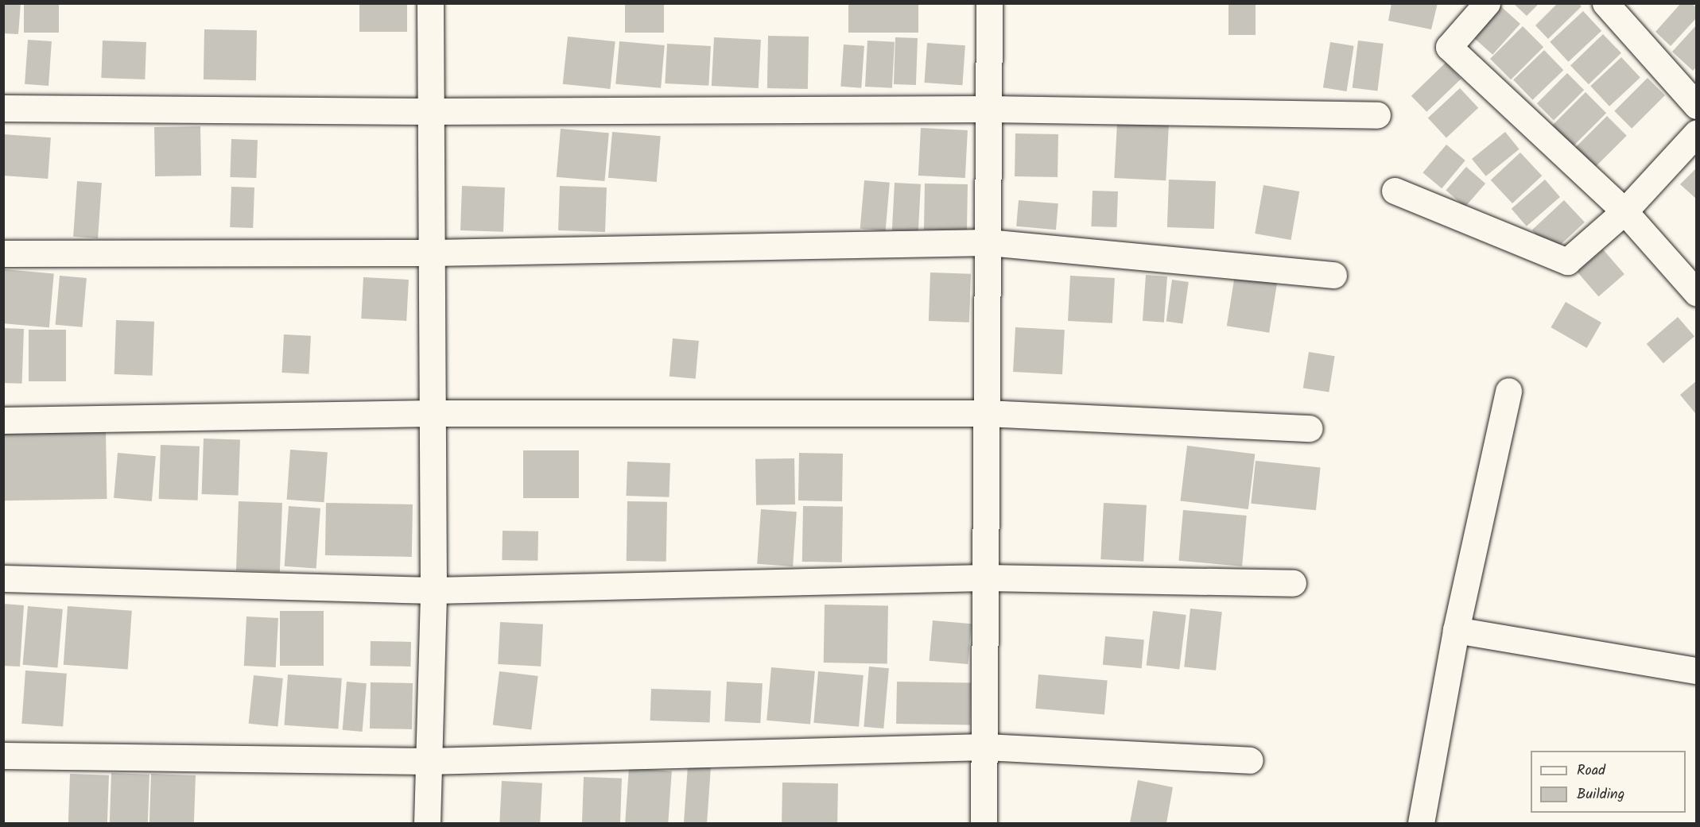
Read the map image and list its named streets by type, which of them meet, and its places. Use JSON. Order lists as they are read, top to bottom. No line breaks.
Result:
{"legend":["Road","Building"]}
